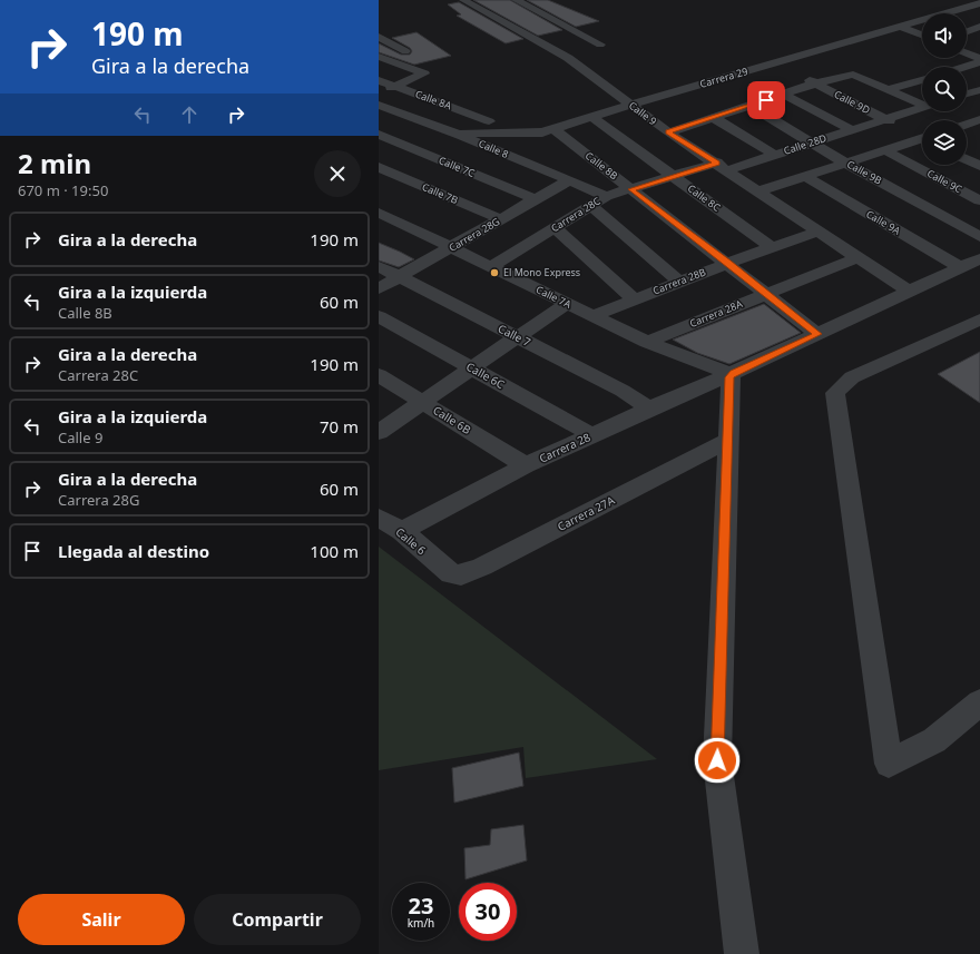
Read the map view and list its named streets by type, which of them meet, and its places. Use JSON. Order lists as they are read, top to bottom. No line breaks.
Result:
{"streets":{"street":["Carrera 29","Calle 8A","Calle 9D","Calle 9","Calle 28D","Calle 8","Calle 8B","Calle 7C","Calle 9B","Calle 9C","Calle 7B","Calle 8C","Carrera 28C","Calle 9A","Carrera 28G","Carrera 28B","Calle 7A","Carrera 28A","Calle 7","Calle 6C","Calle 6B","Carrera 28","Carrera 27A","Calle 6"]},"crossings":[["Carrera 29","Calle 8A"],["Carrera 29","Calle 9D"],["Carrera 29","Calle 9"],["Carrera 29","Calle 8"],["Carrera 29","Calle 8B"],["Carrera 29","Calle 7C"],["Carrera 29","Calle 7B"],["Carrera 29","Calle 8C"],["Calle 9D","Calle 28D"],["Calle 9","Calle 28D"],["Calle 9","Carrera 28C"],["Calle 9","Carrera 28B"],["Calle 9","Carrera 28A"],["Calle 9","Carrera 28"],["Calle 28D","Calle 9B"],["Calle 28D","Carrera 28C"],["Calle 8","Carrera 28C"],["Calle 8","Carrera 28G"],["Calle 8B","Carrera 28C"],["Calle 8B","Carrera 28B"],["Calle 8B","Carrera 28A"],["Calle 8B","Carrera 28"],["Calle 7C","Carrera 28G"],["Calle 7B","Carrera 28G"],["Calle 8C","Carrera 28C"],["Calle 8C","Carrera 28B"],["Carrera 28C","Calle 7A"],["Calle 9A","Carrera 28"],["Carrera 28G","Calle 7A"],["Carrera 28G","Calle 7"],["Carrera 28B","Calle 7A"],["Calle 7A","Carrera 28A"],["Calle 7A","Carrera 28"],["Calle 7","Carrera 28"],["Calle 6C","Carrera 28"],["Calle 6B","Carrera 28"],["Carrera 28","Calle 6"],["Carrera 27A","Calle 6"]],"places":["El Mono Express"],"page":{"turn":["190 m","Gira a la derecha"],"heading":["2 min","670 m · 19:50"],"list":[{"name":"Gira a la derecha","value":"190 m"},{"name":"Gira a la izquierda","note":"Calle 8B","value":"60 m"},{"name":"Gira a la derecha","note":"Carrera 28C","value":"190 m"},{"name":"Gira a la izquierda","note":"Calle 9","value":"70 m"},{"name":"Gira a la derecha","note":"Carrera 28G","value":"60 m"},{"name":"Llegada al destino","value":"100 m"}],"speed":"23 km/h","limit":"30","buttons":["Salir","Compartir"]}}
